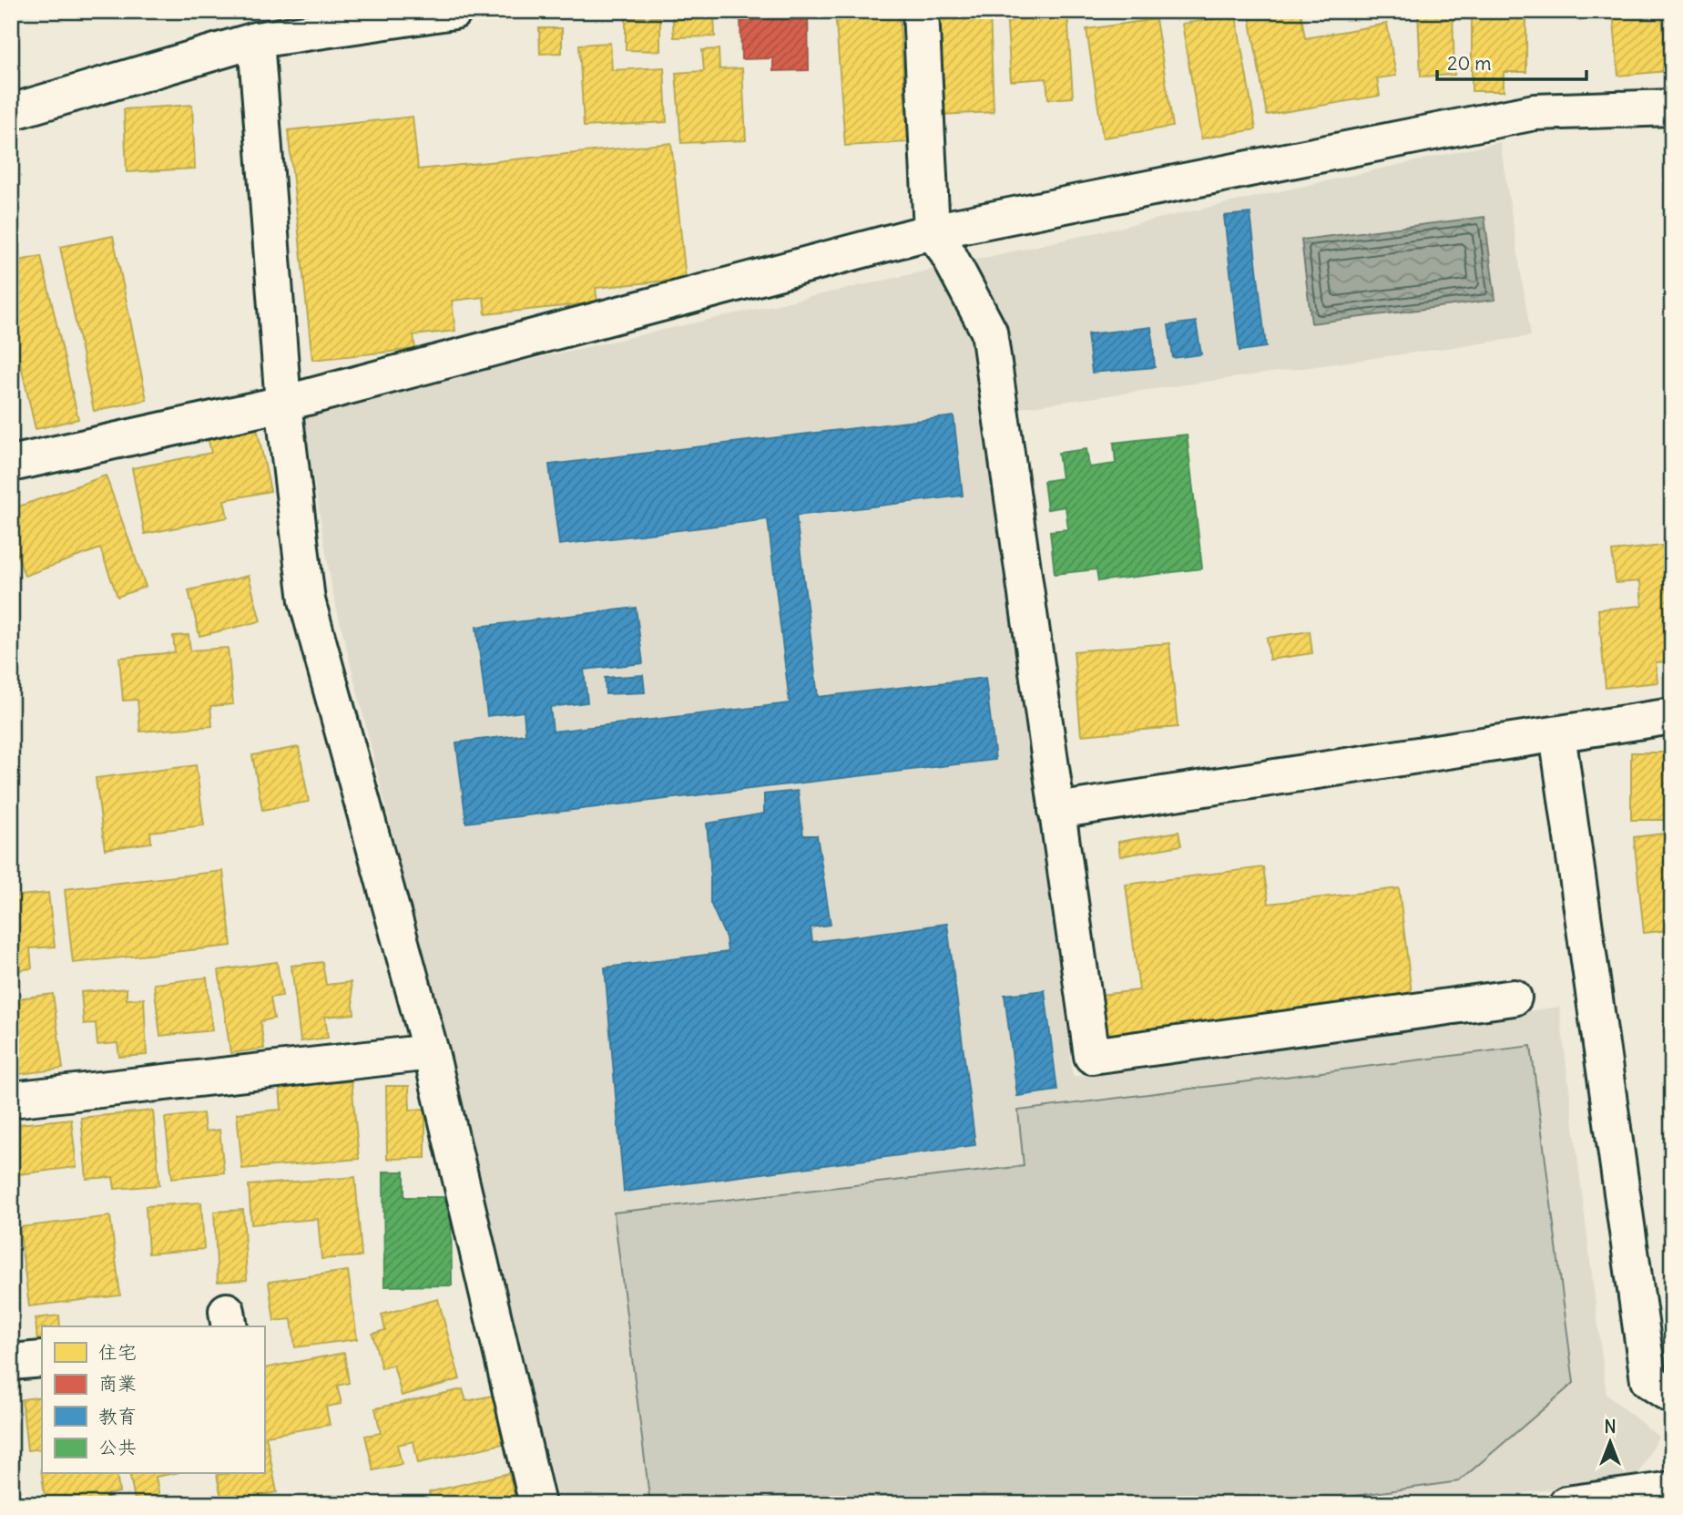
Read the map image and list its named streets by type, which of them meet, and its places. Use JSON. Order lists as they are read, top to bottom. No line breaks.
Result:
{"legend":["住宅","商業","教育","公共"],"scale_bar":"20 m","north":"top"}
